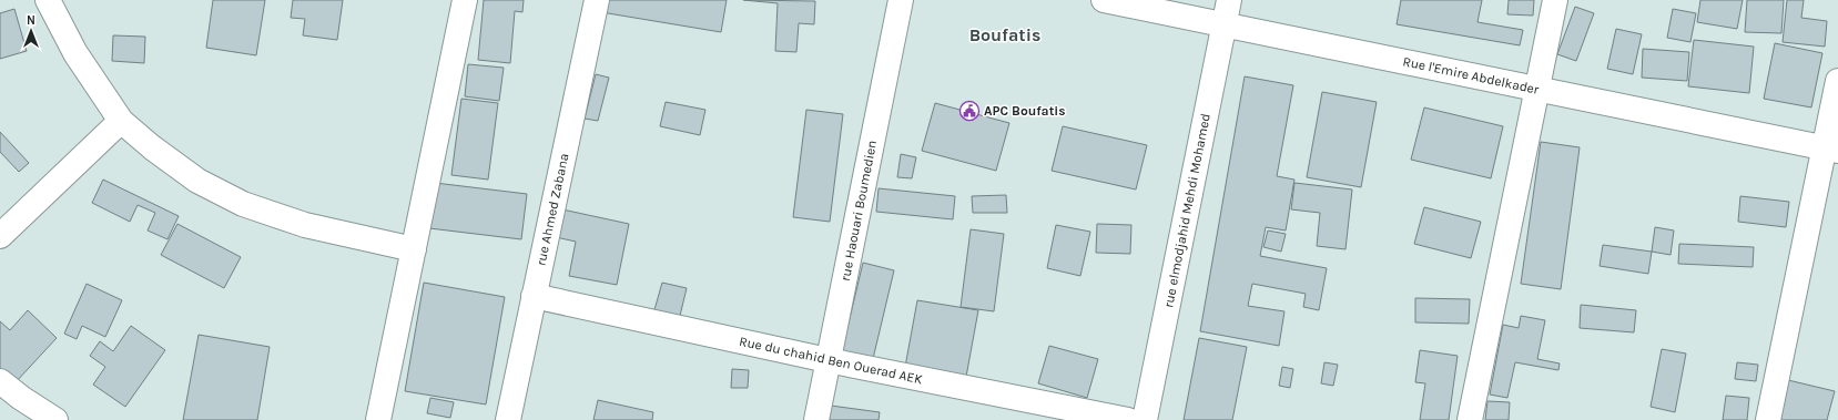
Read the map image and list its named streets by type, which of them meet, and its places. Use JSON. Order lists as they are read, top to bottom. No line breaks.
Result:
{"streets":{"street":["Rue l'Emire Abdelkader","rue Ahmed Zabana","rue Haouari Boumedien","rue elmodjahid Mehdi Mohamed","Rue du chahid Ben Ouerad AEK"]},"crossings":[["Rue l'Emire Abdelkader","rue elmodjahid Mehdi Mohamed"],["rue Ahmed Zabana","Rue du chahid Ben Ouerad AEK"],["rue Haouari Boumedien","Rue du chahid Ben Ouerad AEK"]],"districts":["Boufatis"],"places":{"public building":["APC Boufatis"]},"north":"top"}
